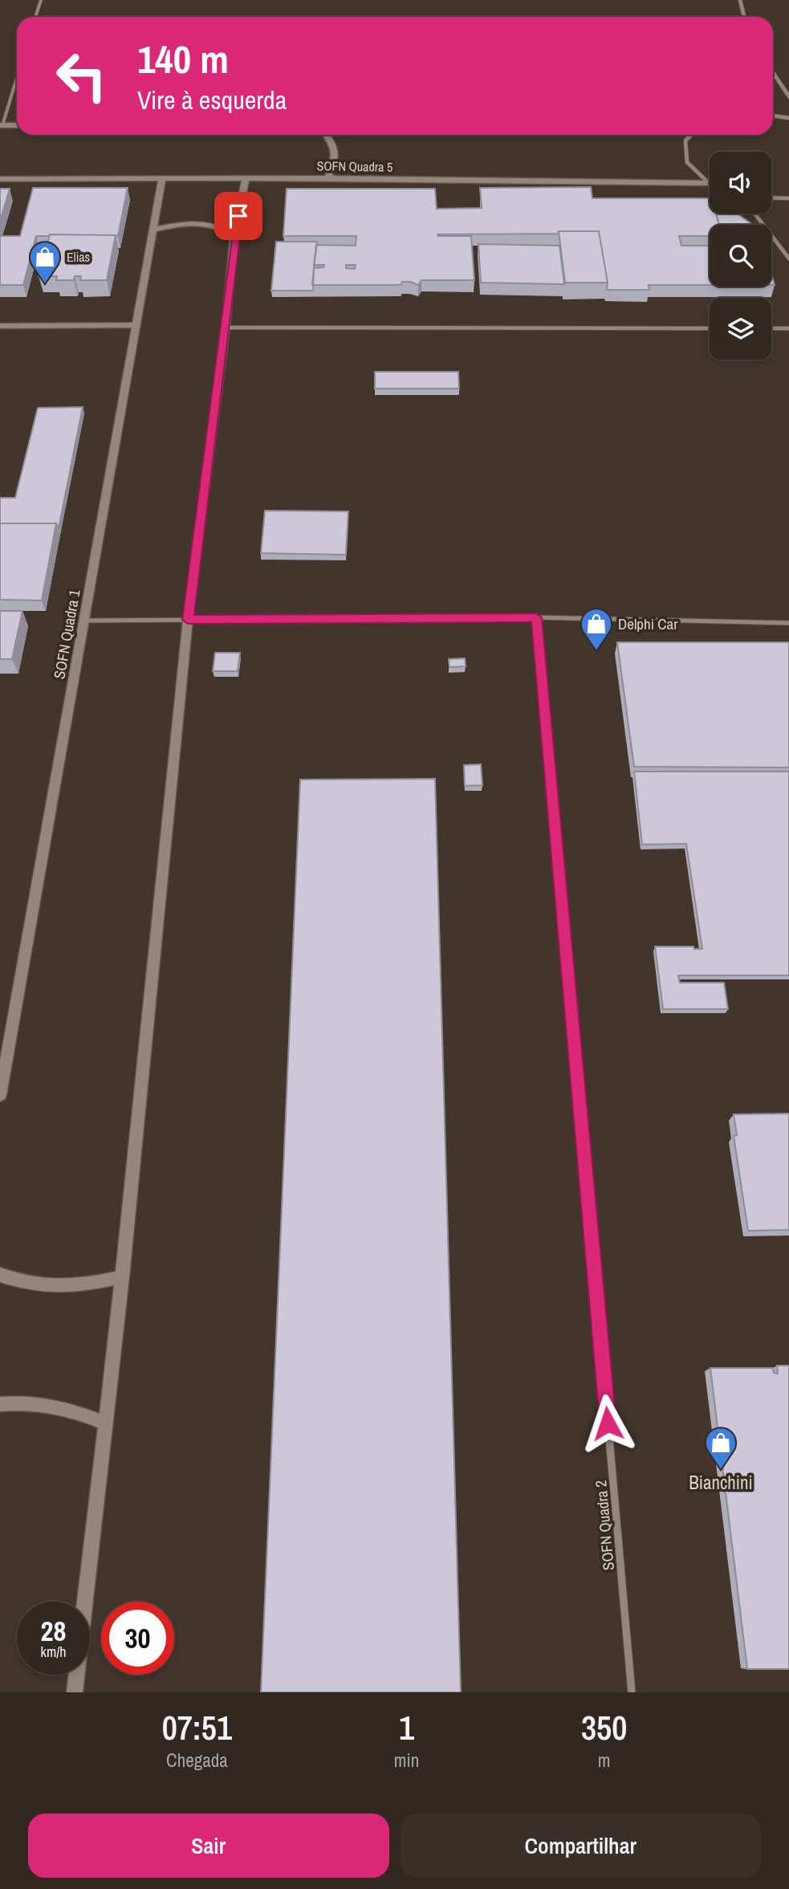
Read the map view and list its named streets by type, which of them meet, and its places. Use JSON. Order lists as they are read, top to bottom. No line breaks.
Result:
{"streets":{"street":["SOFN Quadra 5","SOFN Quadra 1","SOFN Quadra 2"]},"crossings":[["SOFN Quadra 5","SOFN Quadra 1"]],"places":{"shop":["Elias","Delphi Car","Bianchini"]},"page":{"turn":["140 m","Vire à esquerda"],"speed":"28 km/h","limit":"30","eta":["07:51","Chegada","1","min","350","m"],"buttons":["Sair","Compartilhar"]}}
